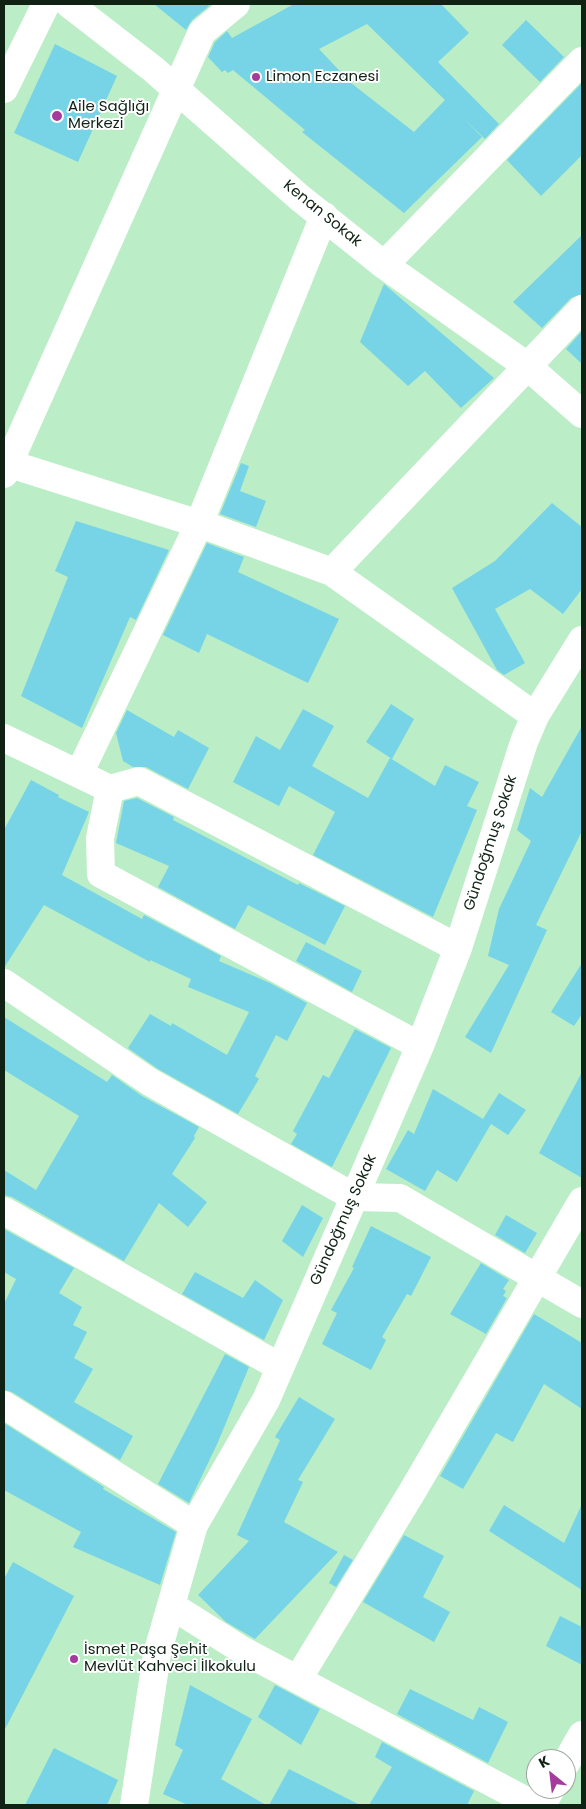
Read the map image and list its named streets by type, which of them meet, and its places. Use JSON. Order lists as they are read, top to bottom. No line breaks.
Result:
{"streets":{"street":["Kenan Sokak","Gündoğmuş Sokak"]},"places":["Limon Eczanesi","Aile Sağlığı Merkezi","İsmet Paşa Şehit Mevlüt Kahveci İlkokulu"],"north":"top left"}
